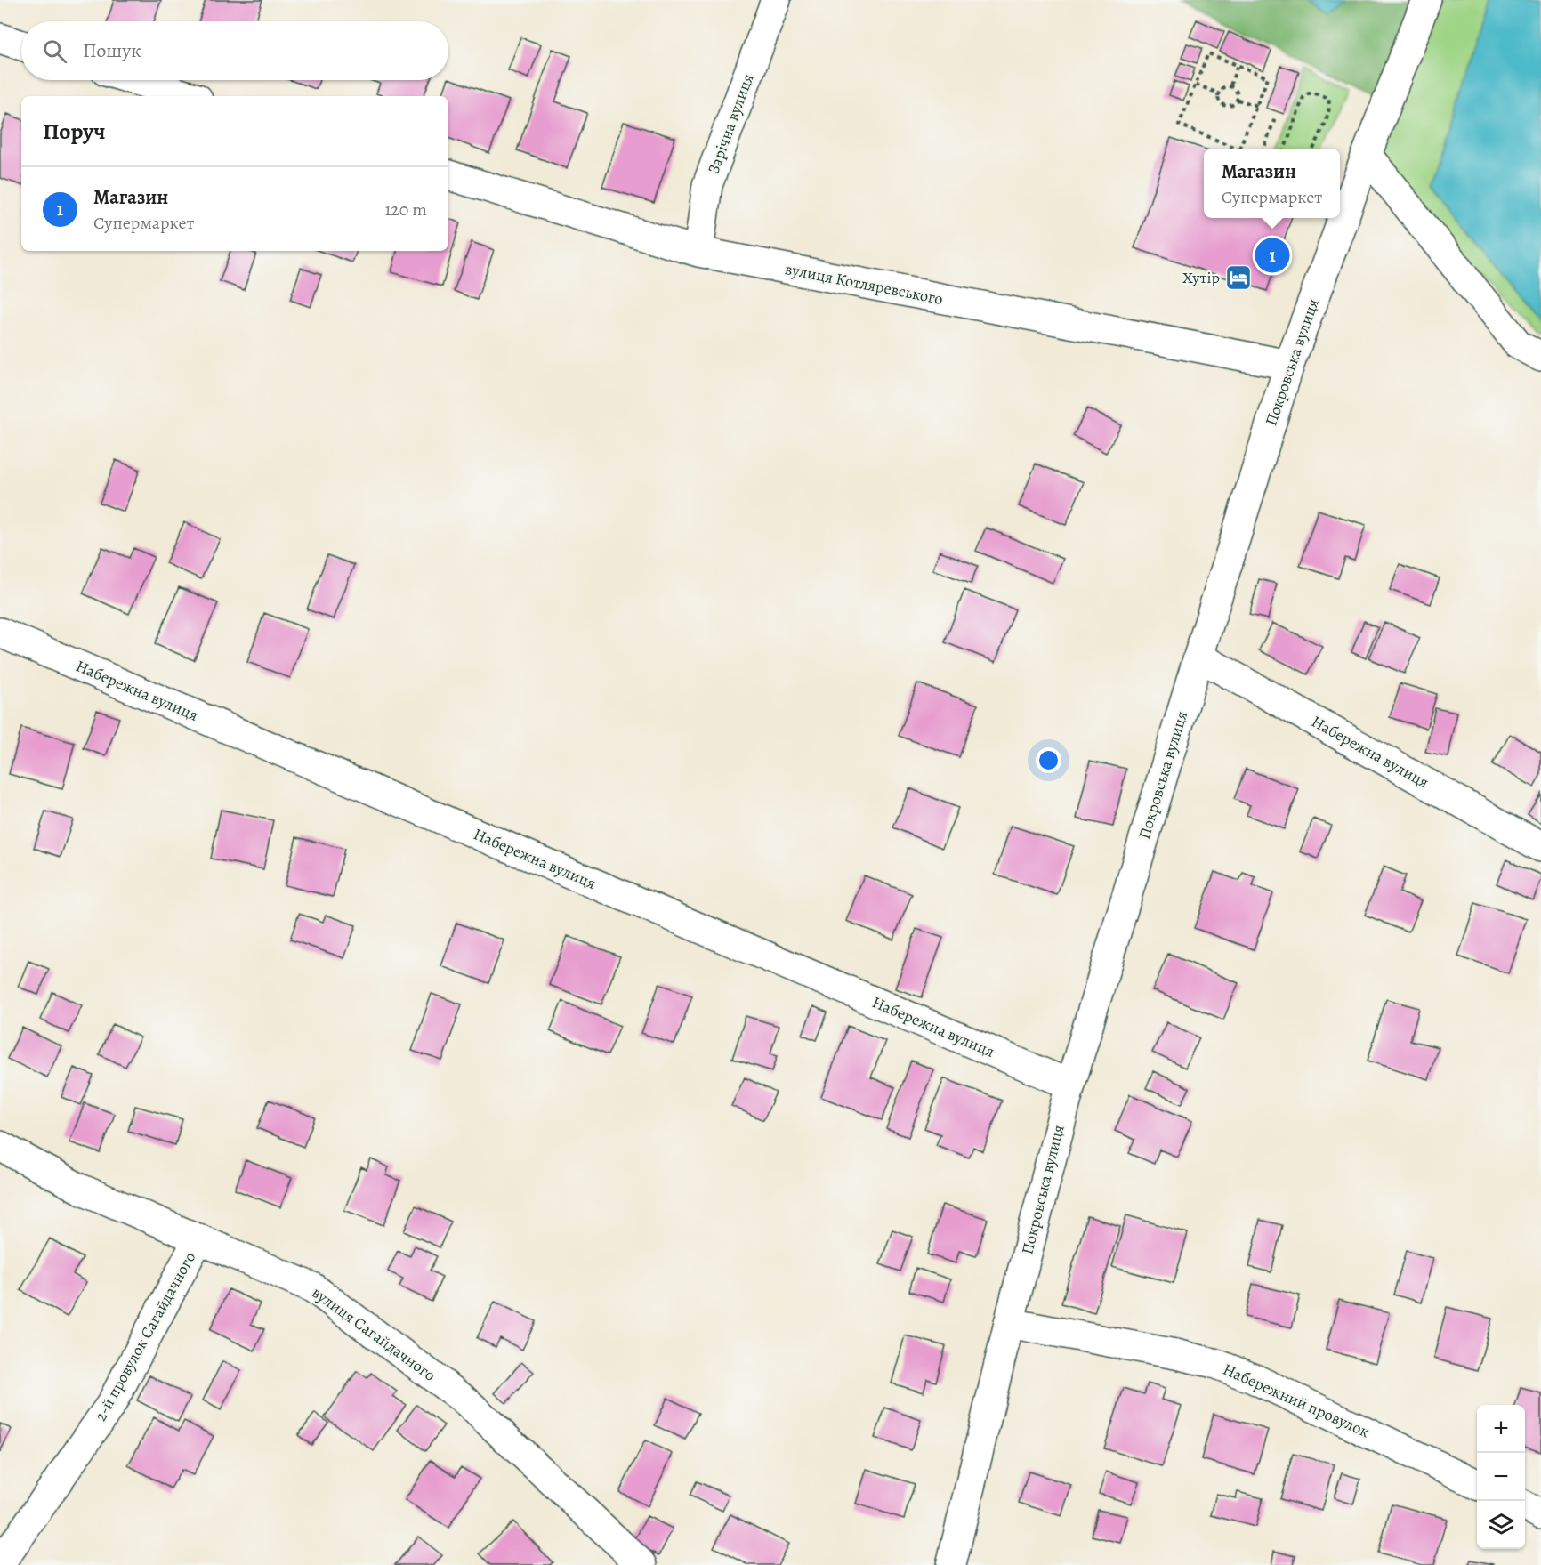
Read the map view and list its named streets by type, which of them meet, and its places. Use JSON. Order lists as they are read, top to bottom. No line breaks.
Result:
{"streets":{"street":["Зарічна вулиця","вулиця Котляревського","Покровська вулиця","Набережна вулиця","вулиця Сагайдачного","2-й провулок Сагайдачного","Набережний провулок"]},"crossings":[["Зарічна вулиця","вулиця Котляревського"],["вулиця Котляревського","Покровська вулиця"],["Покровська вулиця","Набережна вулиця"],["Покровська вулиця","Набережний провулок"],["вулиця Сагайдачного","2-й провулок Сагайдачного"]],"places":{"hotel":["Хутір"]},"page":{"search":"Пошук","heading":"Поруч","popup":["Магазин","Супермаркет"],"list":[{"mark":"1","name":"Магазин","note":"Супермаркет","value":"120 m"}],"pins":"1","map_buttons":["+","−"]}}
